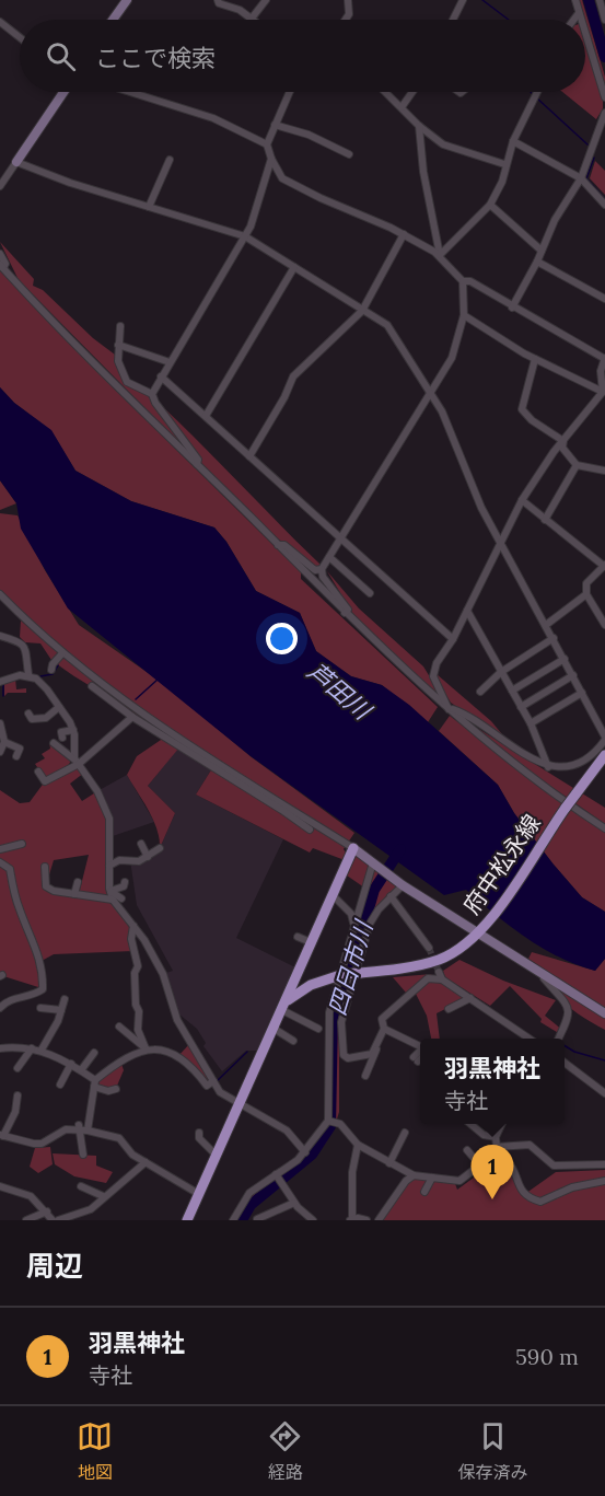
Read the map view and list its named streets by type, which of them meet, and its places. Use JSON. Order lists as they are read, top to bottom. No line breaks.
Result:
{"streets":{"main road":["府中松永線"]},"water":["芦田川","四日市川"],"page":{"search":"ここで検索","popup":["羽黒神社","寺社"],"pins":"1","heading":"周辺","list":[{"mark":"1","name":"羽黒神社","note":"寺社","value":"590 m"}],"nav":["地図","経路","保存済み"]}}
